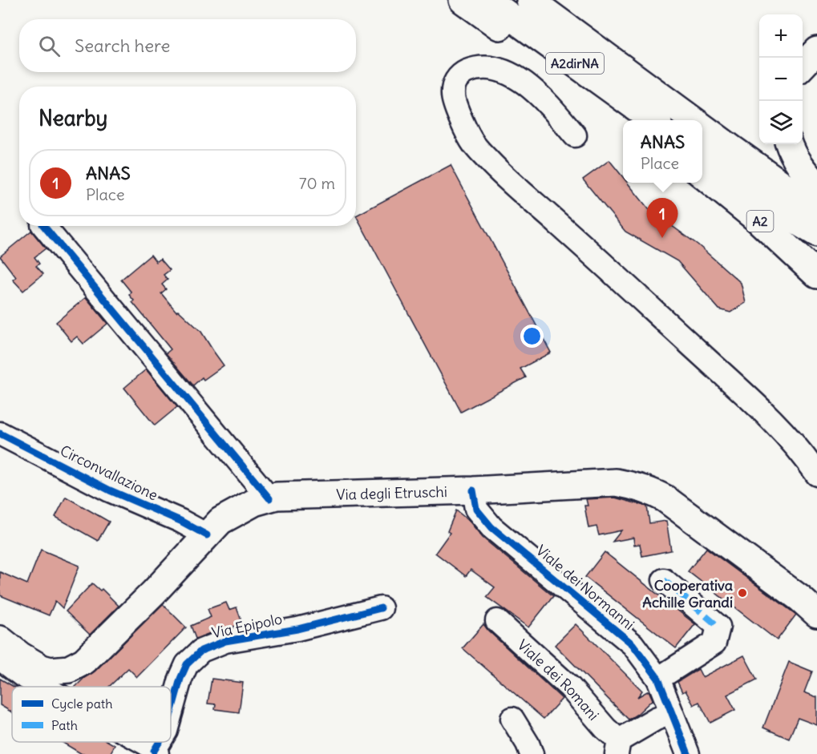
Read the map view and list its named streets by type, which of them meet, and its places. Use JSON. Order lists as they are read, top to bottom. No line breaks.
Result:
{"streets":{"main road":["A2dirNA","A2","Via degli Etruschi"],"street":["Circonvallazione","Viale dei Normanni","Via Epipolo","Viale dei Romani"]},"crossings":[["Circonvallazione","Via degli Etruschi"],["Via degli Etruschi","Viale dei Normanni"],["Viale dei Normanni","Viale dei Romani"]],"places":["Cooperativa Achille Grandi"],"legend":["Cycle path","Path"],"page":{"map_buttons":["+","−"],"search":"Search here","heading":"Nearby","popup":["ANAS","Place"],"list":[{"mark":"1","name":"ANAS","note":"Place","value":"70 m"}],"pins":"1"}}
